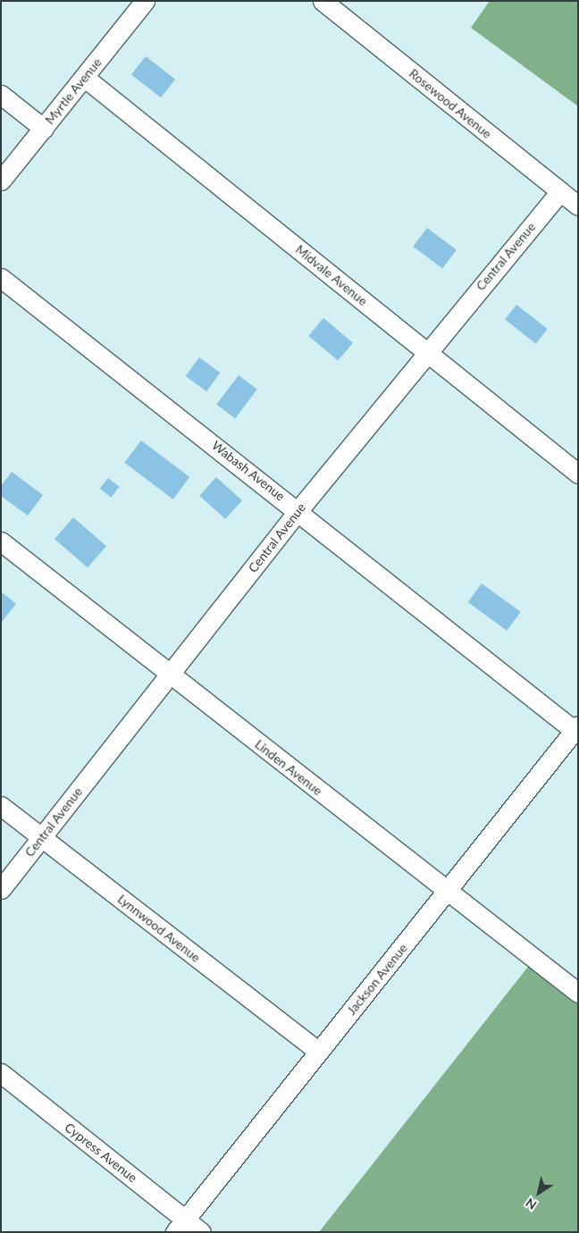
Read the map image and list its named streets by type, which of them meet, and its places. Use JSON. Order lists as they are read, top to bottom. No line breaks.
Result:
{"streets":{"street":["Myrtle Avenue","Rosewood Avenue","Central Avenue","Midvale Avenue","Wabash Avenue","Linden Avenue","Lynnwood Avenue","Jackson Avenue","Cypress Avenue"]},"crossings":[["Myrtle Avenue","Midvale Avenue"],["Rosewood Avenue","Central Avenue"],["Central Avenue","Midvale Avenue"],["Central Avenue","Wabash Avenue"],["Central Avenue","Linden Avenue"],["Central Avenue","Lynnwood Avenue"],["Wabash Avenue","Jackson Avenue"],["Linden Avenue","Jackson Avenue"],["Lynnwood Avenue","Jackson Avenue"],["Jackson Avenue","Cypress Avenue"]],"north":"bottom left"}
